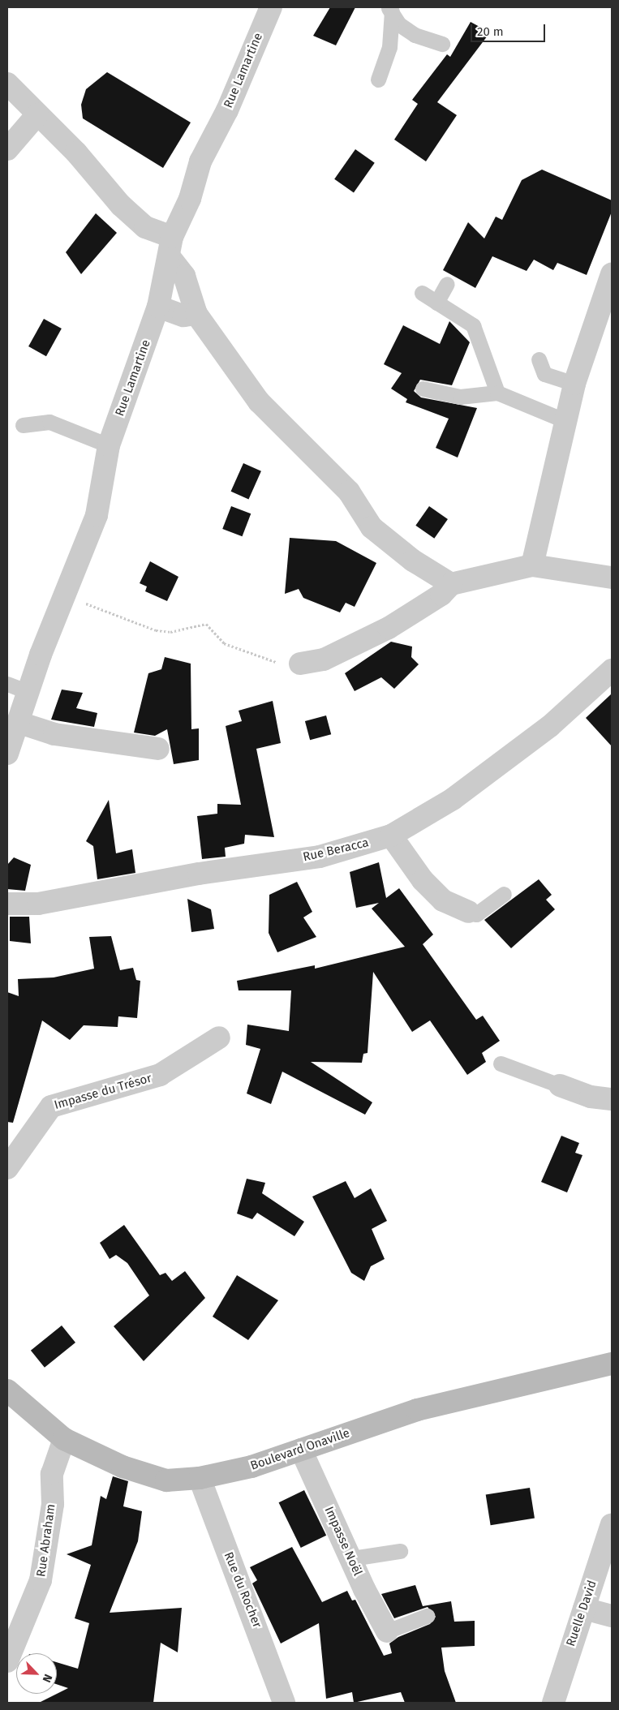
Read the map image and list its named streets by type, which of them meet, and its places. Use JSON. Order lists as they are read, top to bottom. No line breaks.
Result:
{"streets":{"street":["Rue Lamartine","Rue Beracca","Impasse du Trésor","Boulevard Onaville","Rue Abraham","Impasse Noël","Rue du Rocher","Ruelle David"]},"crossings":[["Boulevard Onaville","Rue Abraham"],["Boulevard Onaville","Impasse Noël"],["Boulevard Onaville","Rue du Rocher"]],"scale_bar":"20 m","north":"bottom right"}
